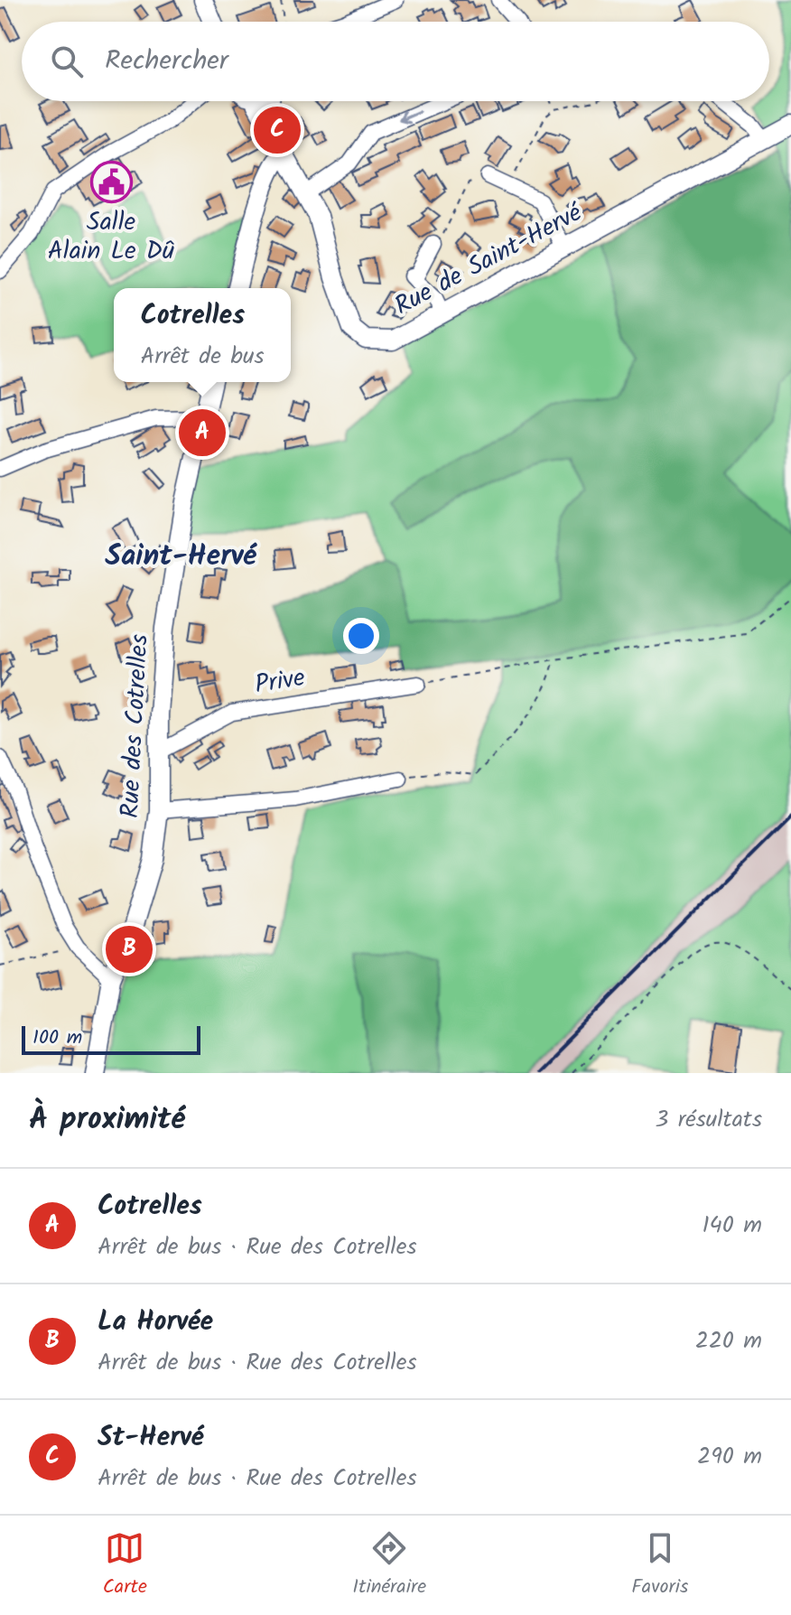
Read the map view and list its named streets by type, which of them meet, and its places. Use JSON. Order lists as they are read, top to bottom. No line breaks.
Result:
{"streets":{"street":["Rue de Saint-Hervé","Prive","Rue des Cotrelles"]},"crossings":[["Prive","Rue des Cotrelles"]],"districts":["Saint-Hervé"],"places":{"public building":["Salle Alain Le Dû"]},"scale_bar":"100 m","page":{"search":"Rechercher","pins":["C","A","B"],"popup":["Cotrelles","Arrêt de bus"],"scale":"100 m","heading":["À proximité","3 résultats"],"list":[{"mark":"A","name":"Cotrelles","note":"Arrêt de bus · Rue des Cotrelles","value":"140 m"},{"mark":"B","name":"La Horvée","note":"Arrêt de bus · Rue des Cotrelles","value":"220 m"},{"mark":"C","name":"St-Hervé","note":"Arrêt de bus · Rue des Cotrelles","value":"290 m"}],"nav":["Carte","Itinéraire","Favoris"]}}
